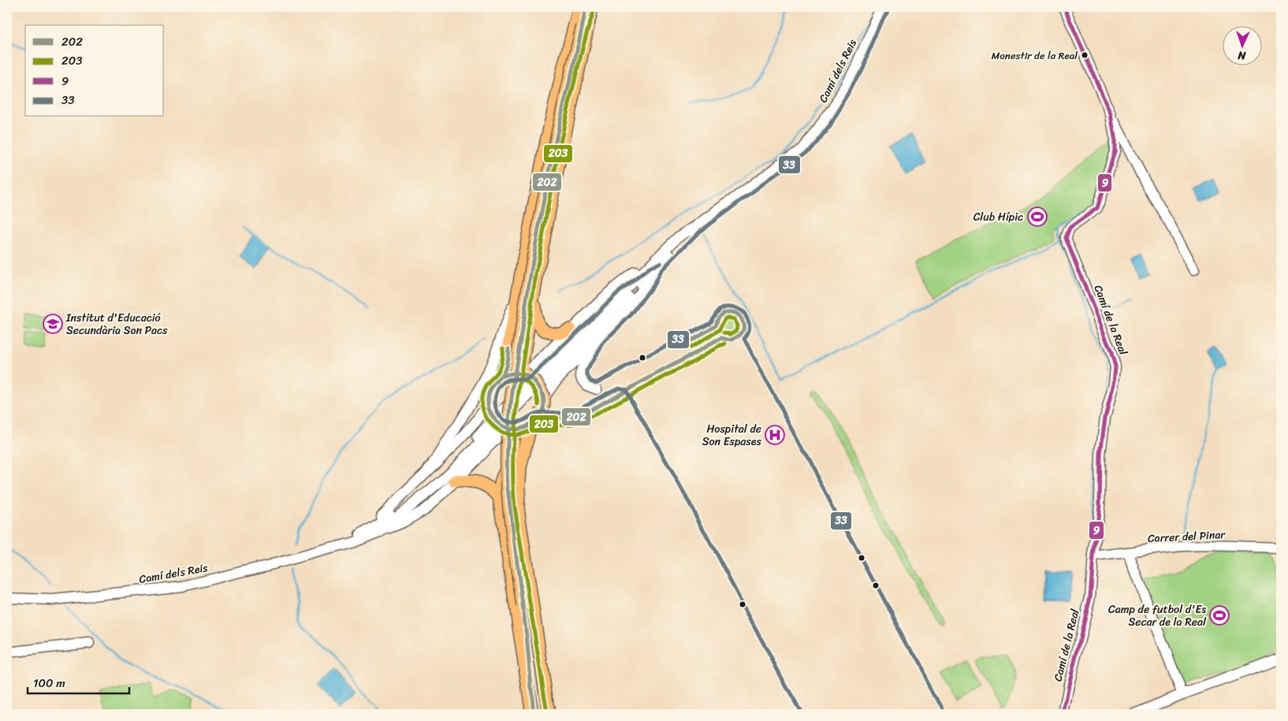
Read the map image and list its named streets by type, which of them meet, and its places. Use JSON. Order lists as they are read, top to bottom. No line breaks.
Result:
{"streets":{"street":["Camí dels Reis","Camí de la Real","Carrer del Pinar"]},"crossings":[["Camí de la Real","Carrer del Pinar"]],"places":{"other":["Monestir de la Real"],"sports":["Club Hípic","Camp de futbol d'Es Secar de la Real"],"school or university":["Institut d'Educació Secundària Son Pacs"],"hospital":["Hospital de Son Espases"]},"lines":["transit line 202","transit line 9","transit line 203","transit line 33"],"legend":["202","203","9","33"],"scale_bar":"100 m","north":"bottom"}
